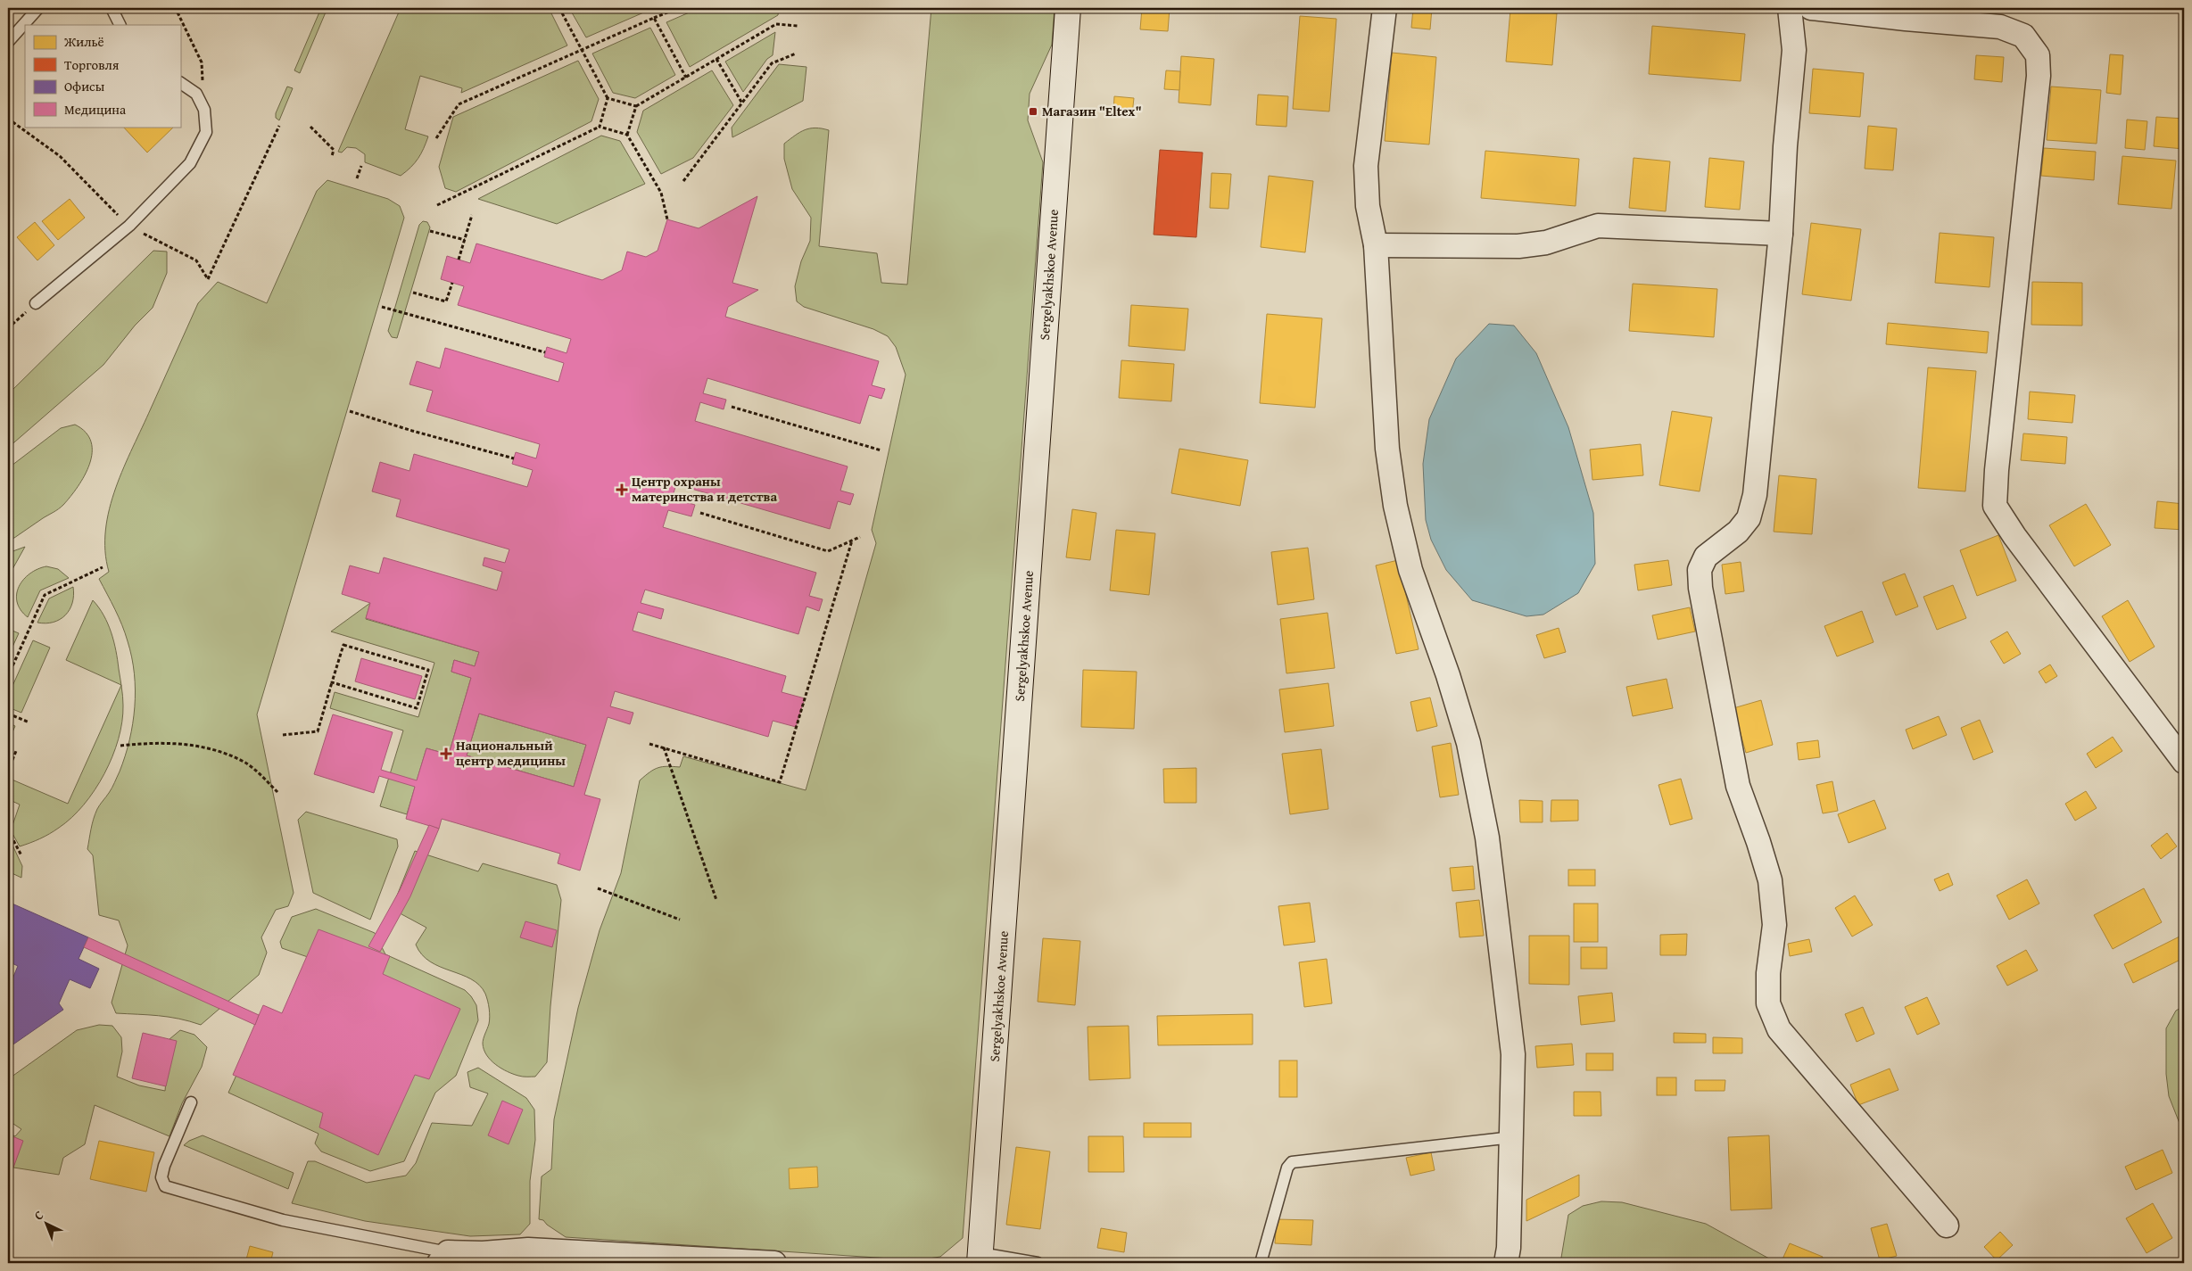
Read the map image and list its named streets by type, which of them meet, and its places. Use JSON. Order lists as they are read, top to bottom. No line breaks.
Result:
{"streets":{"main road":["Sergelyakhskoe Avenue"]},"places":{"transit":["Магазин \"Eltex\""],"health":["Центр охраны материнства и детства","Национальный центр медицины"]},"legend":["Жильё","Торговля","Офисы","Медицина"],"north":"top left"}
